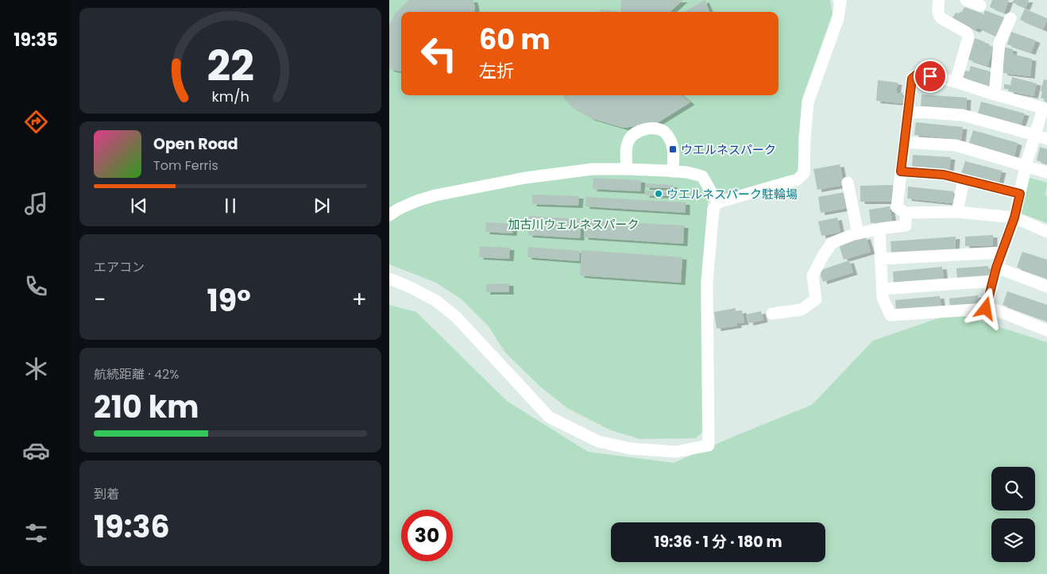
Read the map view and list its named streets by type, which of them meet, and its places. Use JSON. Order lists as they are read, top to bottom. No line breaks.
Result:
{"parks":["加古川ウェルネスパーク"],"places":{"transit":["ウエルネスパーク"],"other":["ウエルネスパーク駐輪場"]},"page":{"tabs":"19:35","turn":["60 m","左折"],"song":["Open Road","Tom Ferris"],"tile":["エアコン",["航続距離 · 42%","210 km"],["到着","19:36"]],"heat":["−","19°","+"],"limit":"30","trip":"19:36 · 1 分 · 180 m","gauge":["22","km/h"]}}
